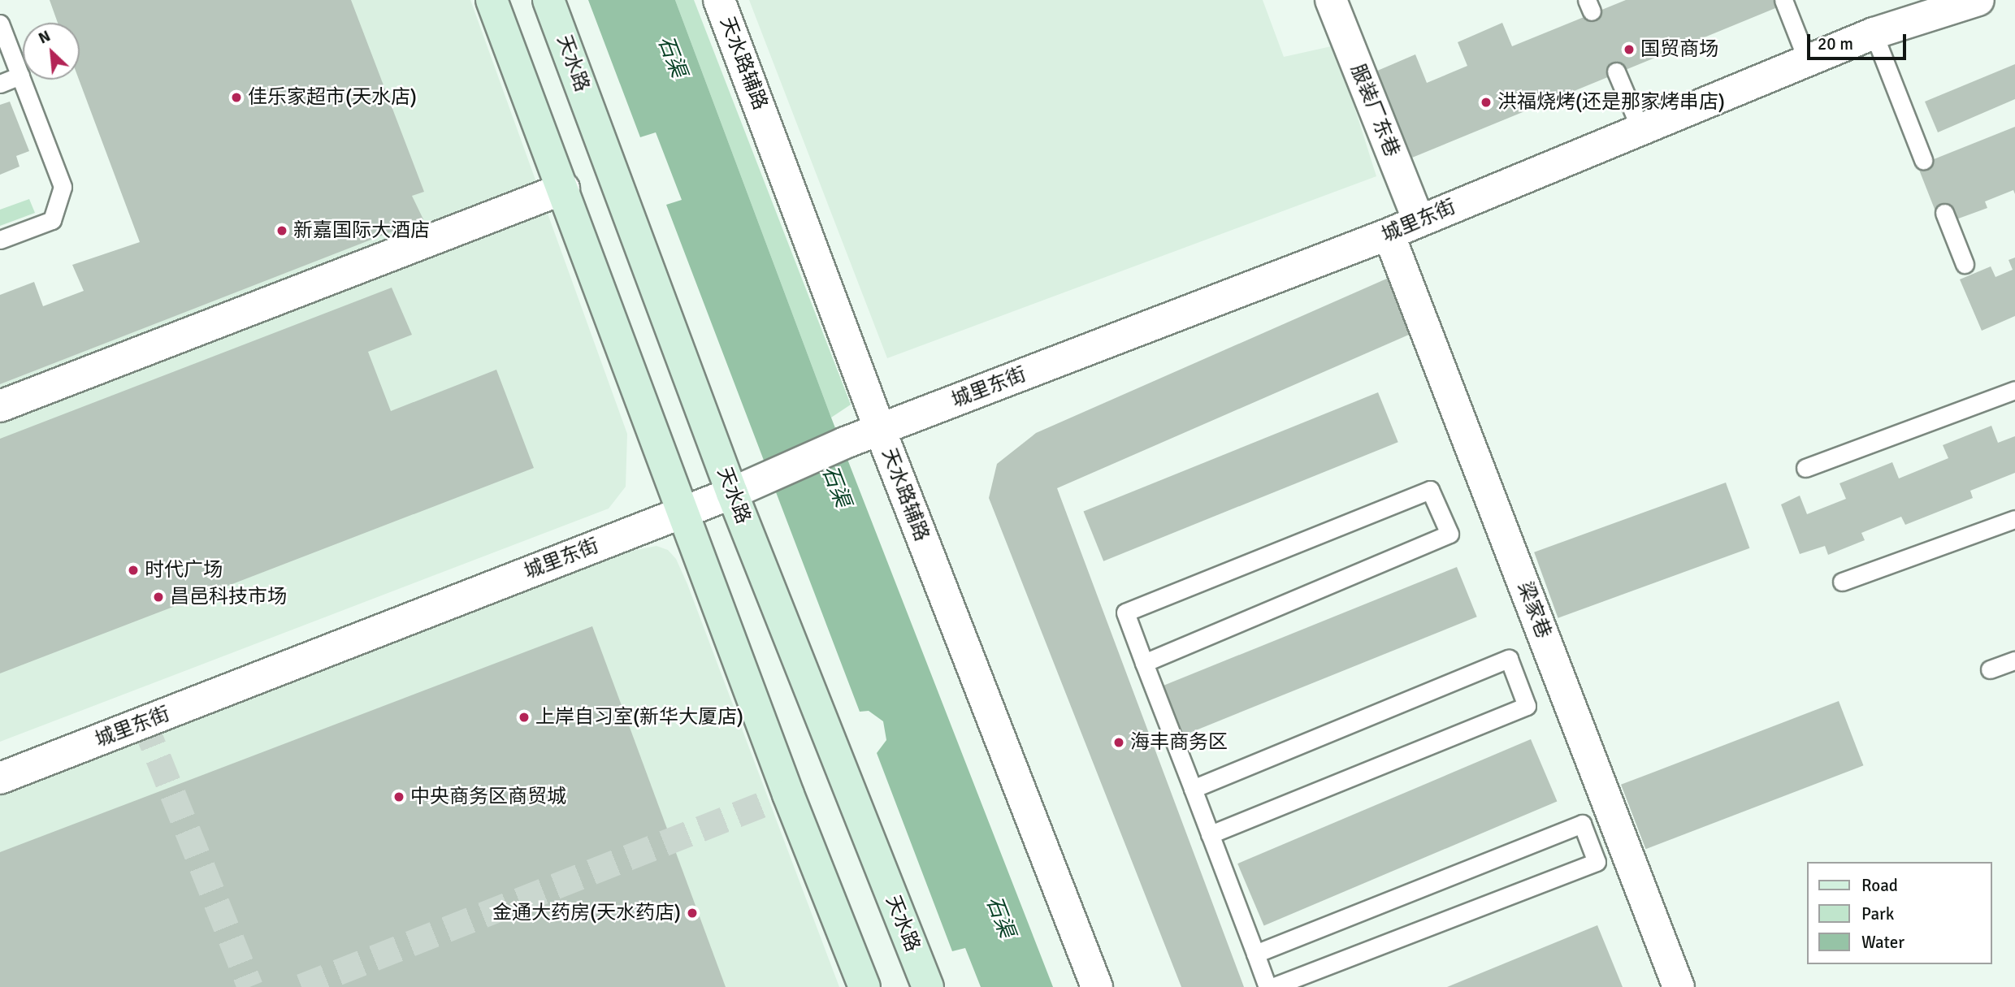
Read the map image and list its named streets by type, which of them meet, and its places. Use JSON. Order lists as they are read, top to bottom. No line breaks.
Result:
{"streets":{"main road":["天水路"],"street":["天水路辅路","服装厂东巷","城里东街","梁家巷"]},"crossings":[["天水路","城里东街"],["天水路辅路","城里东街"],["服装厂东巷","城里东街"],["城里东街","梁家巷"]],"water":["石渠"],"places":["国贸商场","佳乐家超市(天水店)","洪福烧烤(还是那家烤串店)","新嘉国际大酒店","时代广场","昌邑科技市场","上岸自习室(新华大厦店)","海丰商务区","中央商务区商贸城","金通大药房(天水药店)"],"legend":["Road","Park","Water"],"scale_bar":"20 m","north":"top left"}
